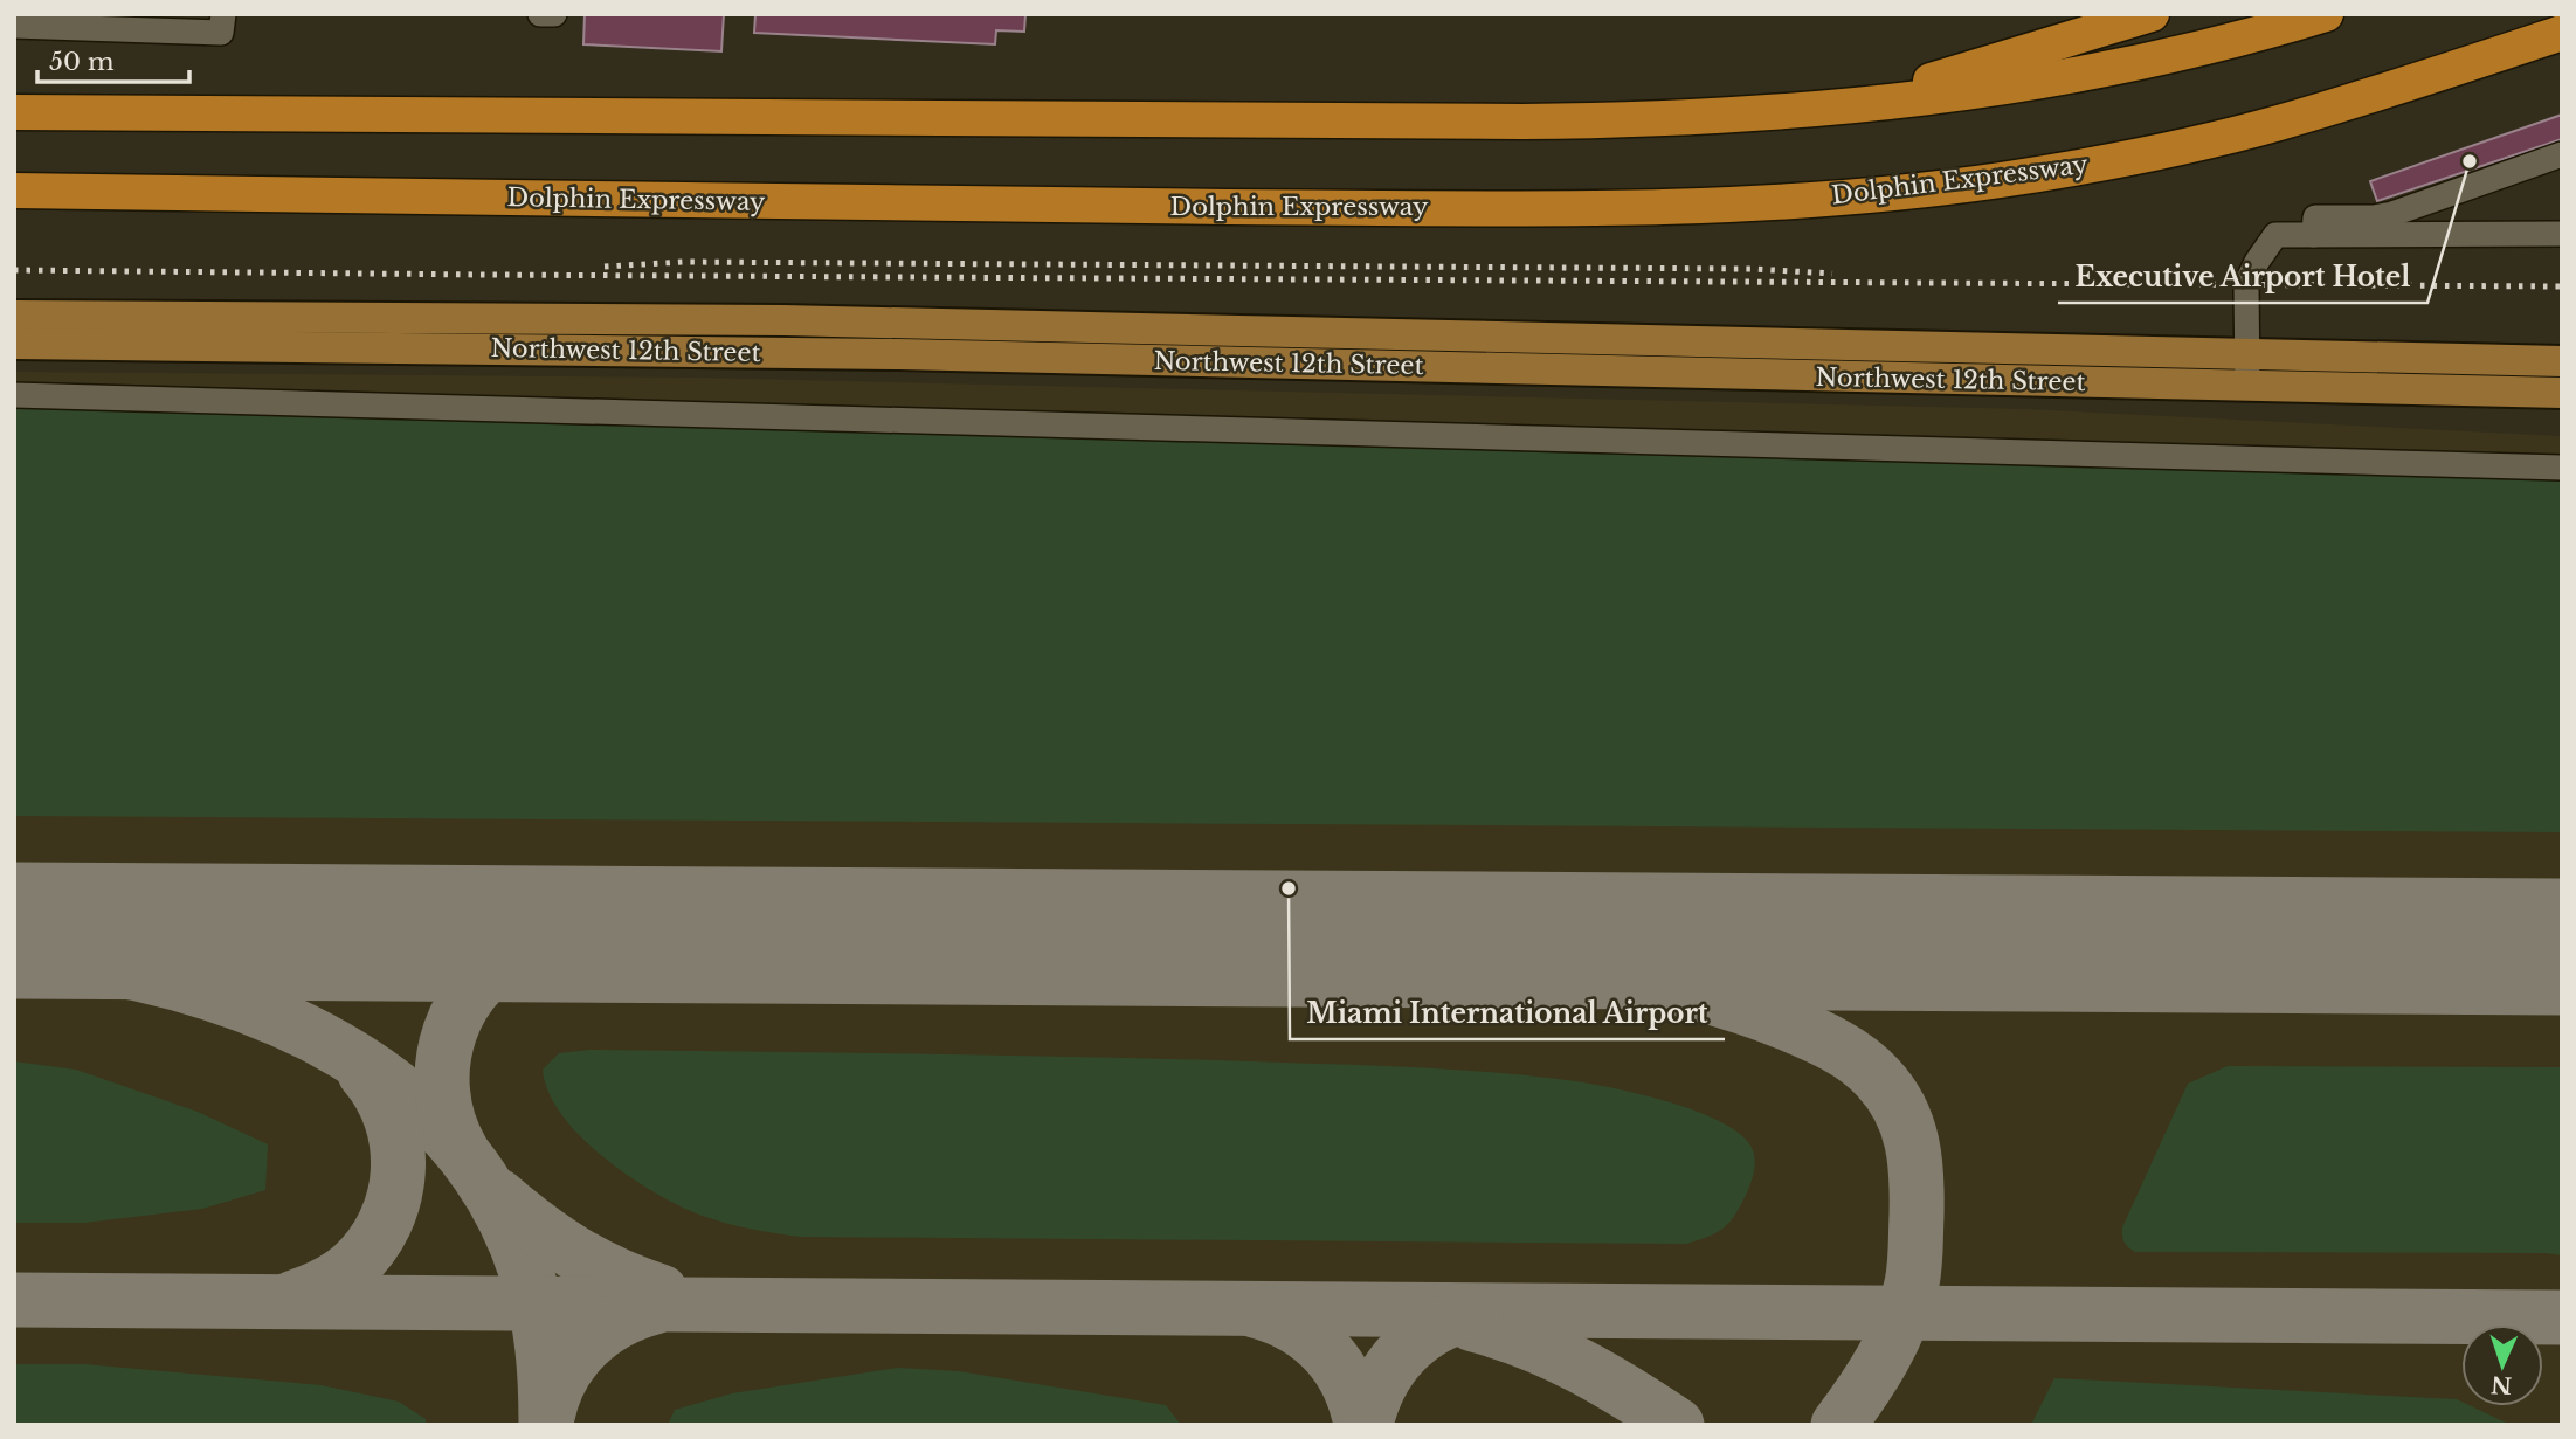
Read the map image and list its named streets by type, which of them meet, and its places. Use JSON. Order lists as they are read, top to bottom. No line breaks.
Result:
{"streets":{"highway":["Dolphin Expressway"],"main road":["Northwest 12th Street"]},"places":["Executive Airport Hotel","Miami International Airport"],"scale_bar":"50 m","north":"bottom"}
